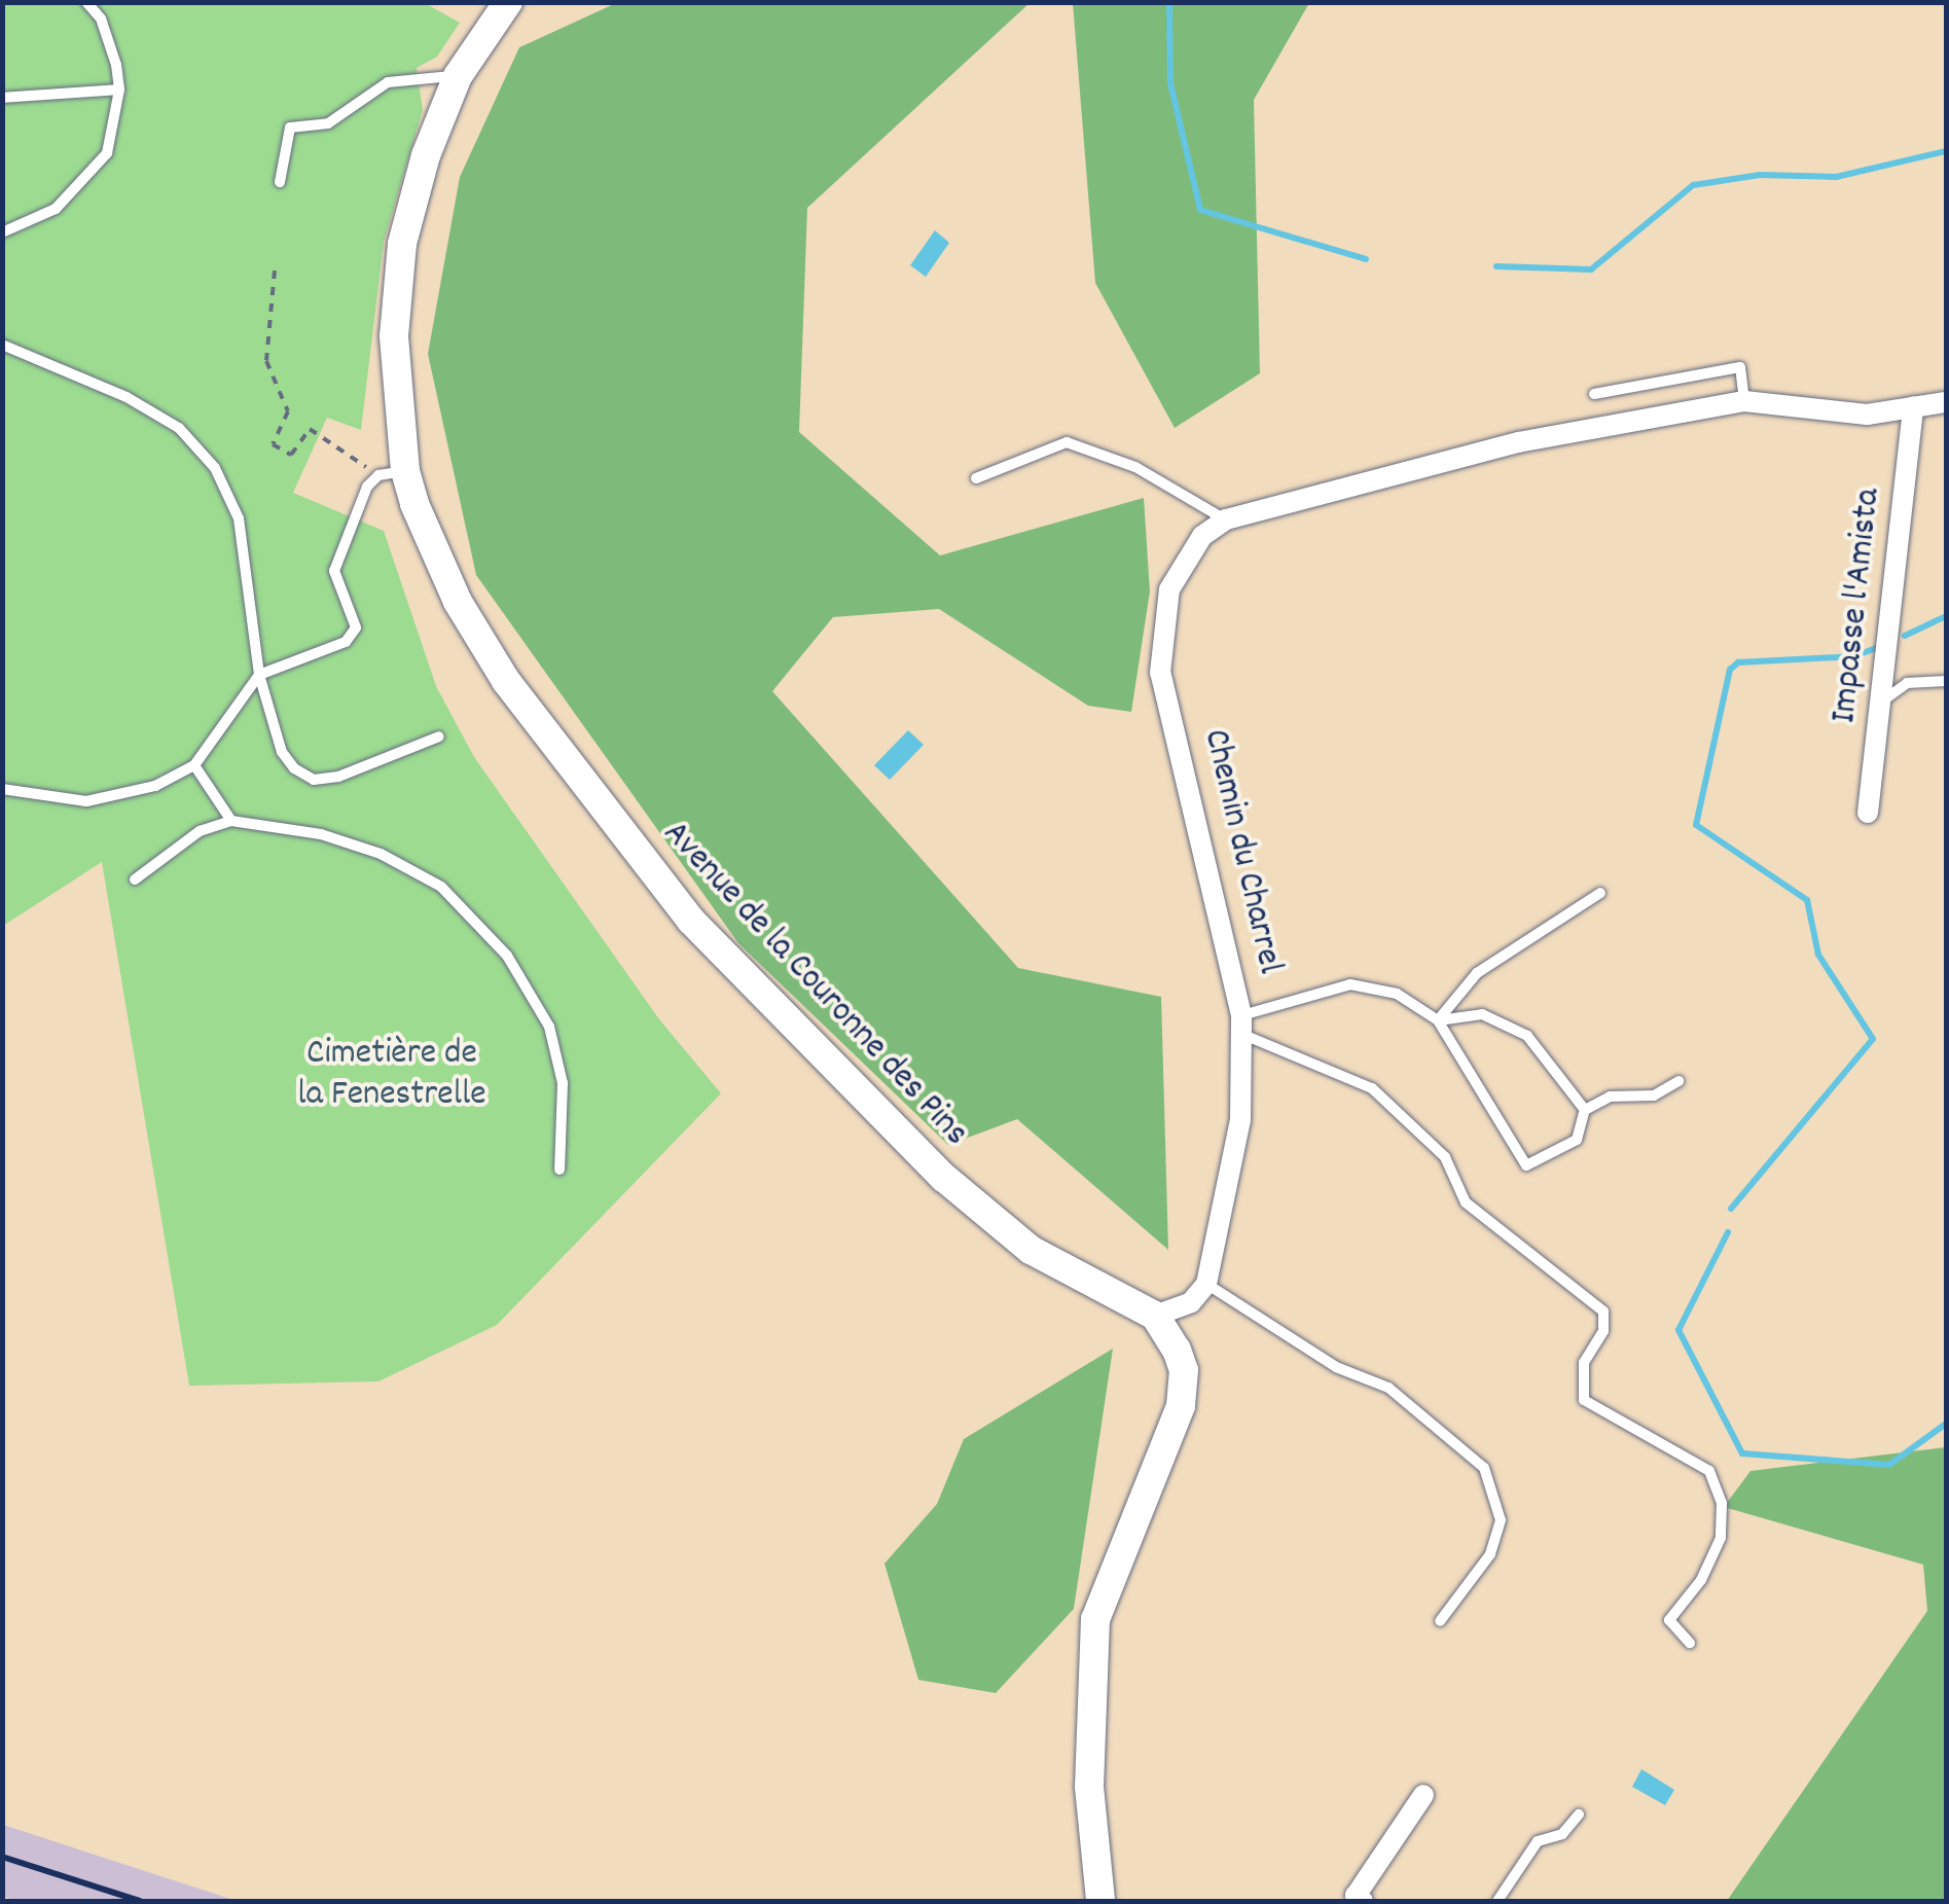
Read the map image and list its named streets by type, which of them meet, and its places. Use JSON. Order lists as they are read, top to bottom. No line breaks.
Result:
{"streets":{"street":["Impasse l'Amista","Chemin du Charrel","Avenue de la Couronne des Pins"]},"parks":["Cimetière de la Fenestrelle"]}
